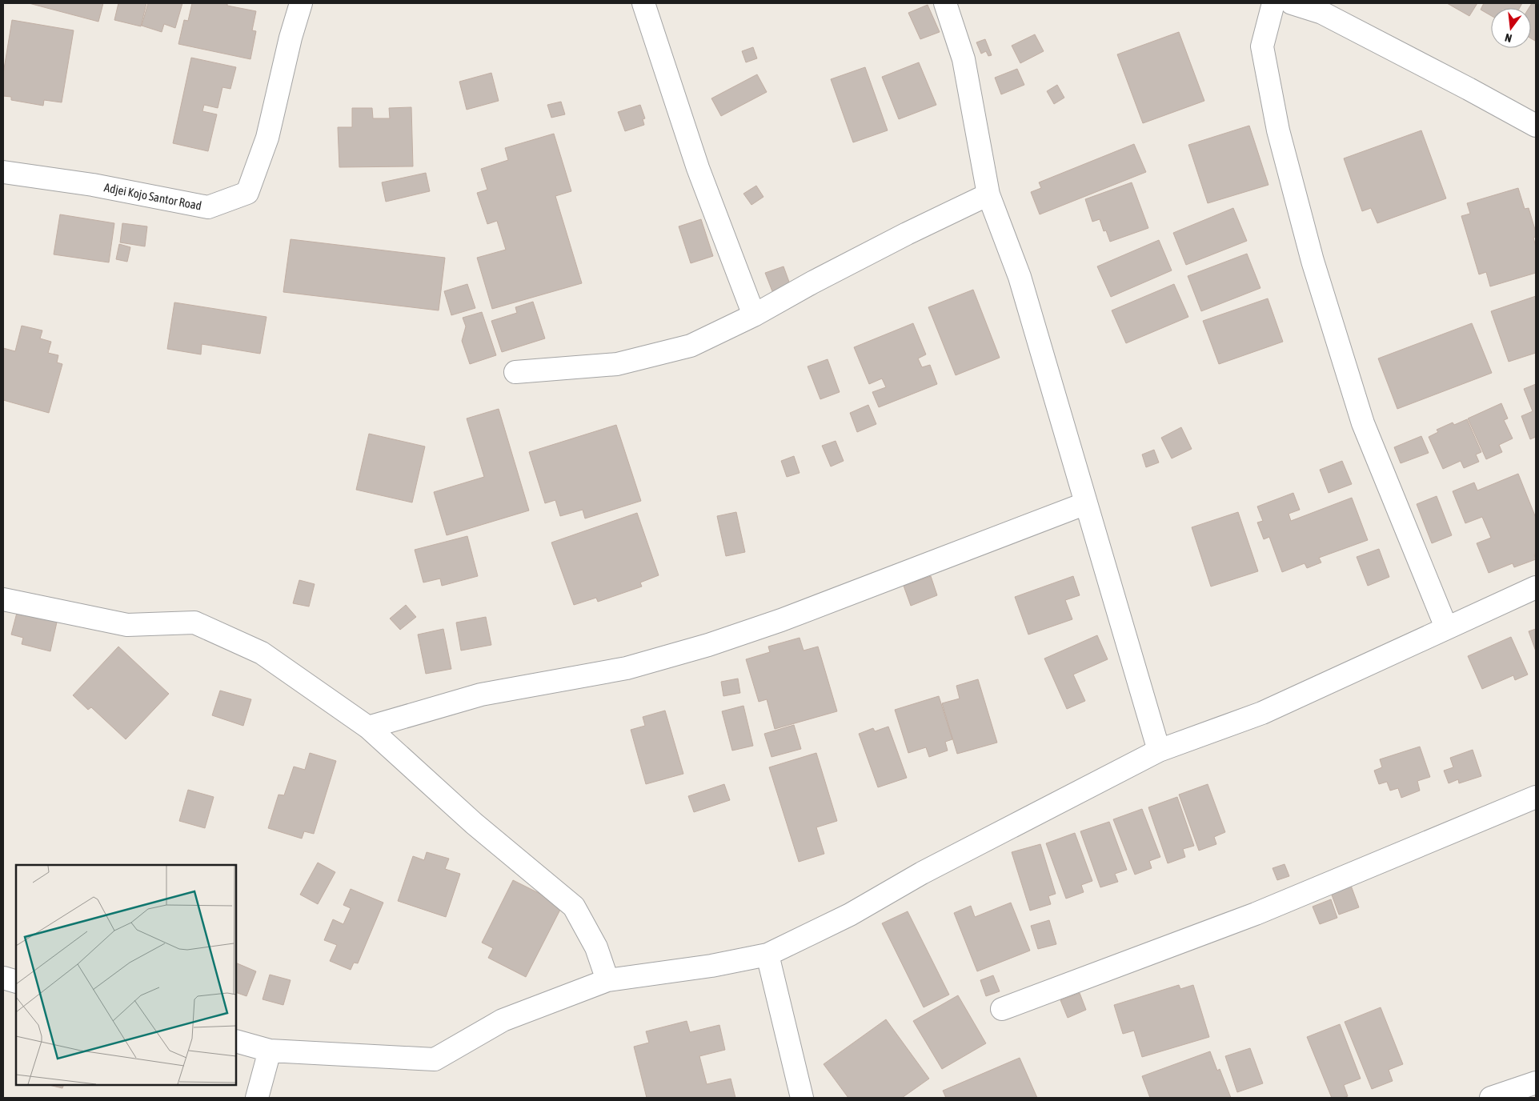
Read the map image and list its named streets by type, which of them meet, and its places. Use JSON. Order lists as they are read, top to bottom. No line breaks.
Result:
{"streets":{"street":["Adjei Kojo Santor Road"]},"north":"bottom"}
